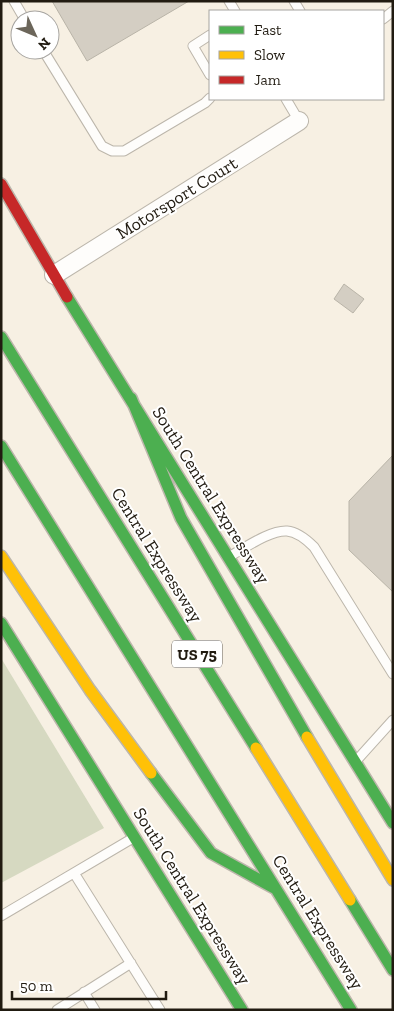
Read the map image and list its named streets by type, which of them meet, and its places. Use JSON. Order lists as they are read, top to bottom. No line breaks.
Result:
{"streets":{"main road":["South Central Expressway","Central Expressway","US 75"],"street":["Motorsport Court"]},"crossings":[["Motorsport Court","South Central Expressway"]],"legend":["Fast","Slow","Jam"],"scale_bar":"50 m","north":"bottom right"}
